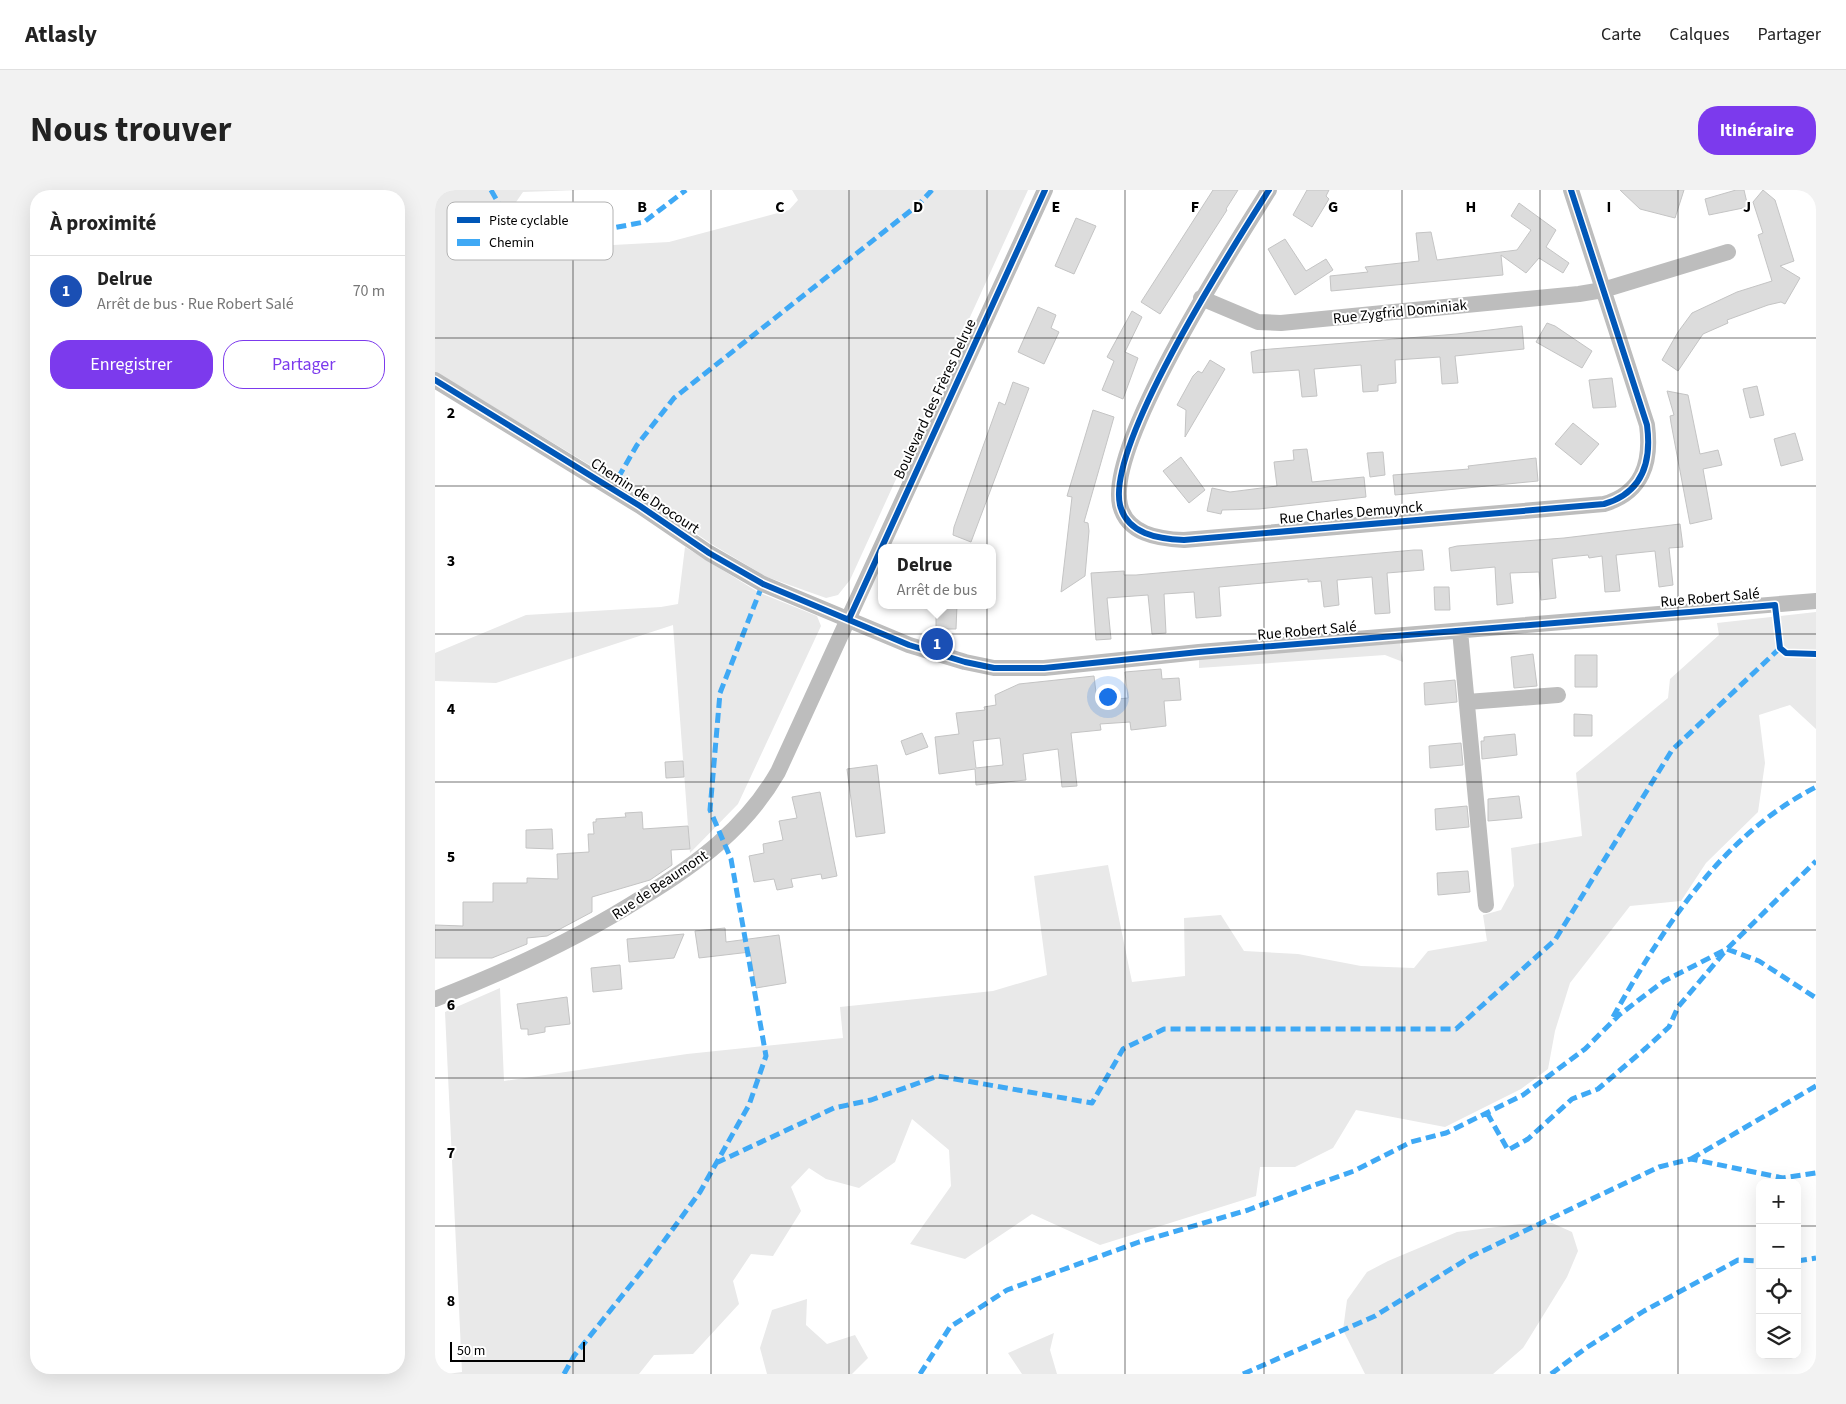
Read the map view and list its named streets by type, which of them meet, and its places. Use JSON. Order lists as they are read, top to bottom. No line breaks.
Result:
{"streets":{"street":["Rue Zygfrid Dominiak","Boulevard des Frères Delrue","Chemin de Drocourt","Rue Charles Demuynck","Rue Robert Salé","Rue de Beaumont"]},"crossings":[["Rue Zygfrid Dominiak","Rue Charles Demuynck"],["Boulevard des Frères Delrue","Chemin de Drocourt"],["Boulevard des Frères Delrue","Rue Robert Salé"],["Boulevard des Frères Delrue","Rue de Beaumont"],["Chemin de Drocourt","Rue Robert Salé"],["Chemin de Drocourt","Rue de Beaumont"],["Rue Robert Salé","Rue de Beaumont"]],"legend":["Piste cyclable","Chemin"],"scale_bar":"50 m","page":{"header":"Atlasly","nav":["Carte","Calques","Partager"],"title":"Nous trouver","buttons":["Itinéraire",["Enregistrer","Partager"]],"heading":"À proximité","list":[{"mark":"1","name":"Delrue","note":"Arrêt de bus · Rue Robert Salé","value":"70 m"}],"popup":["Delrue","Arrêt de bus"],"pins":"1","map_buttons":["+","−"],"scale":"50 m"},"grid":{"columns":["B","C","D","E","F","G","H","I","J"],"rows":["2","3","4","5","6","7","8"]}}
